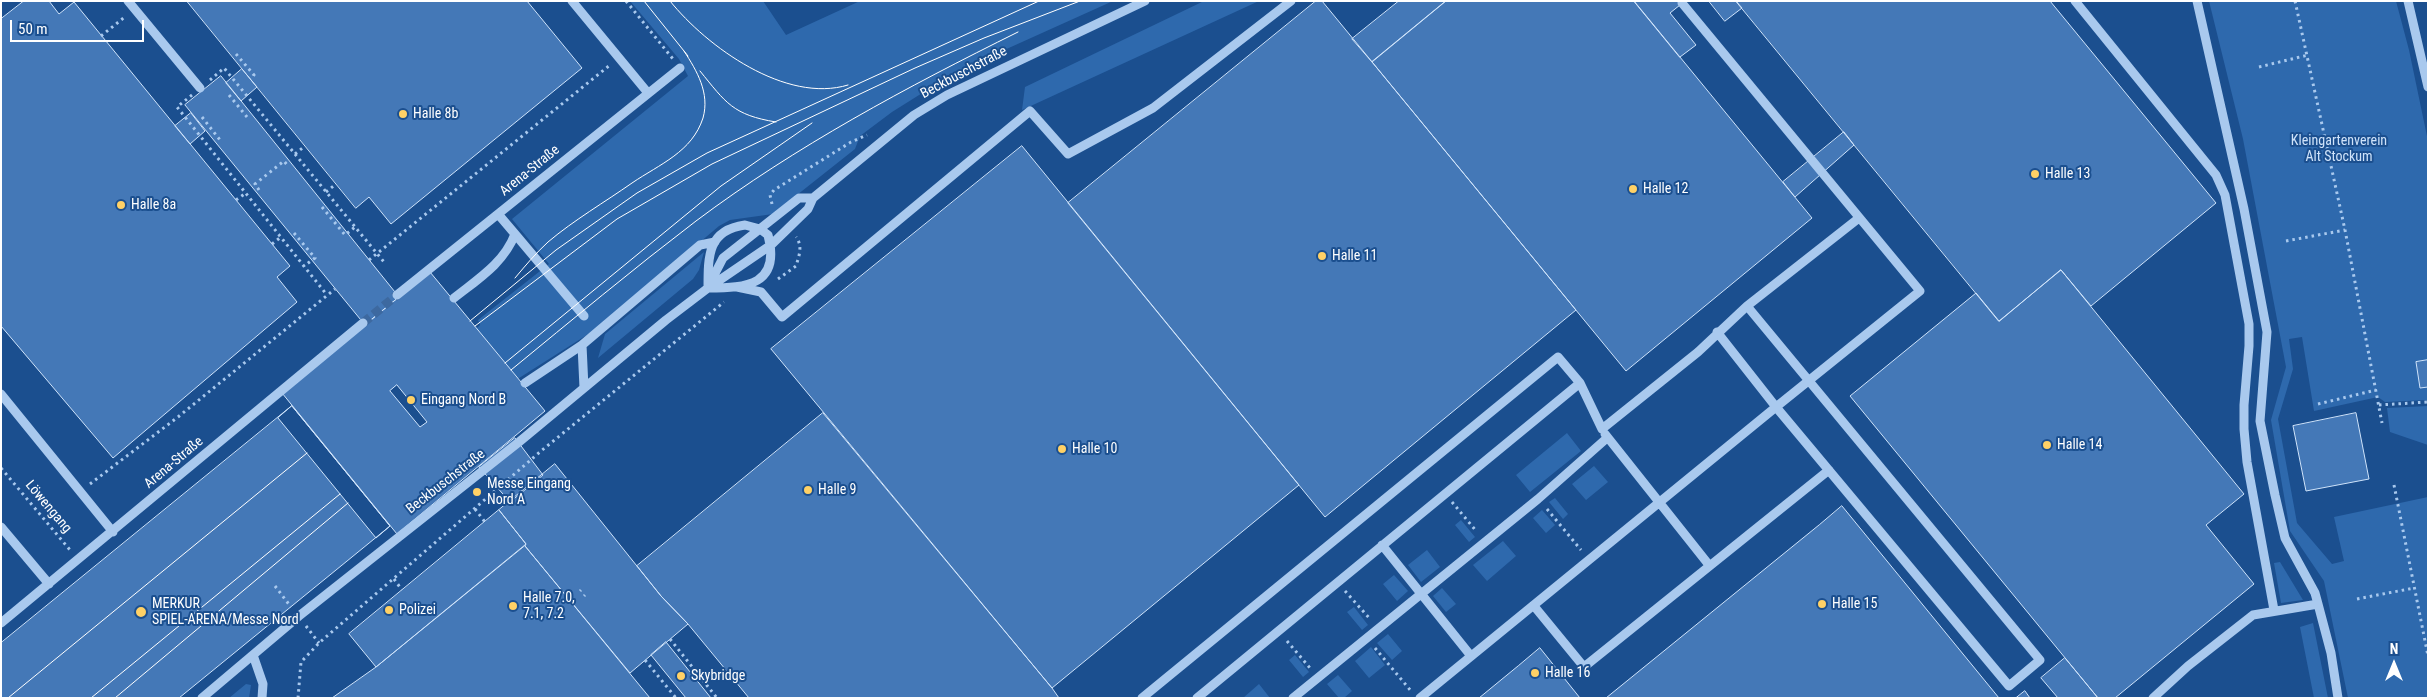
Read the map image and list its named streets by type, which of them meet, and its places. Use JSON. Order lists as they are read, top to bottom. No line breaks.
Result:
{"streets":{"street":["Beckbuschstraße","Arena-Straße"],"path":["Löwengang"]},"crossings":[["Arena-Straße","Löwengang"]],"parks":["Kleingartenverein Alt Stockum"],"places":["Halle 8b","Halle 13","Halle 12","Halle 8a","Halle 11","Eingang Nord B","Halle 14","Halle 10","Halle 9","Messe Eingang Nord A","Halle 15","Halle 7.0, 7.1, 7.2","Polizei","MERKUR SPIEL-ARENA/Messe Nord","Halle 16","Skybridge"],"scale_bar":"50 m","north":"top"}
